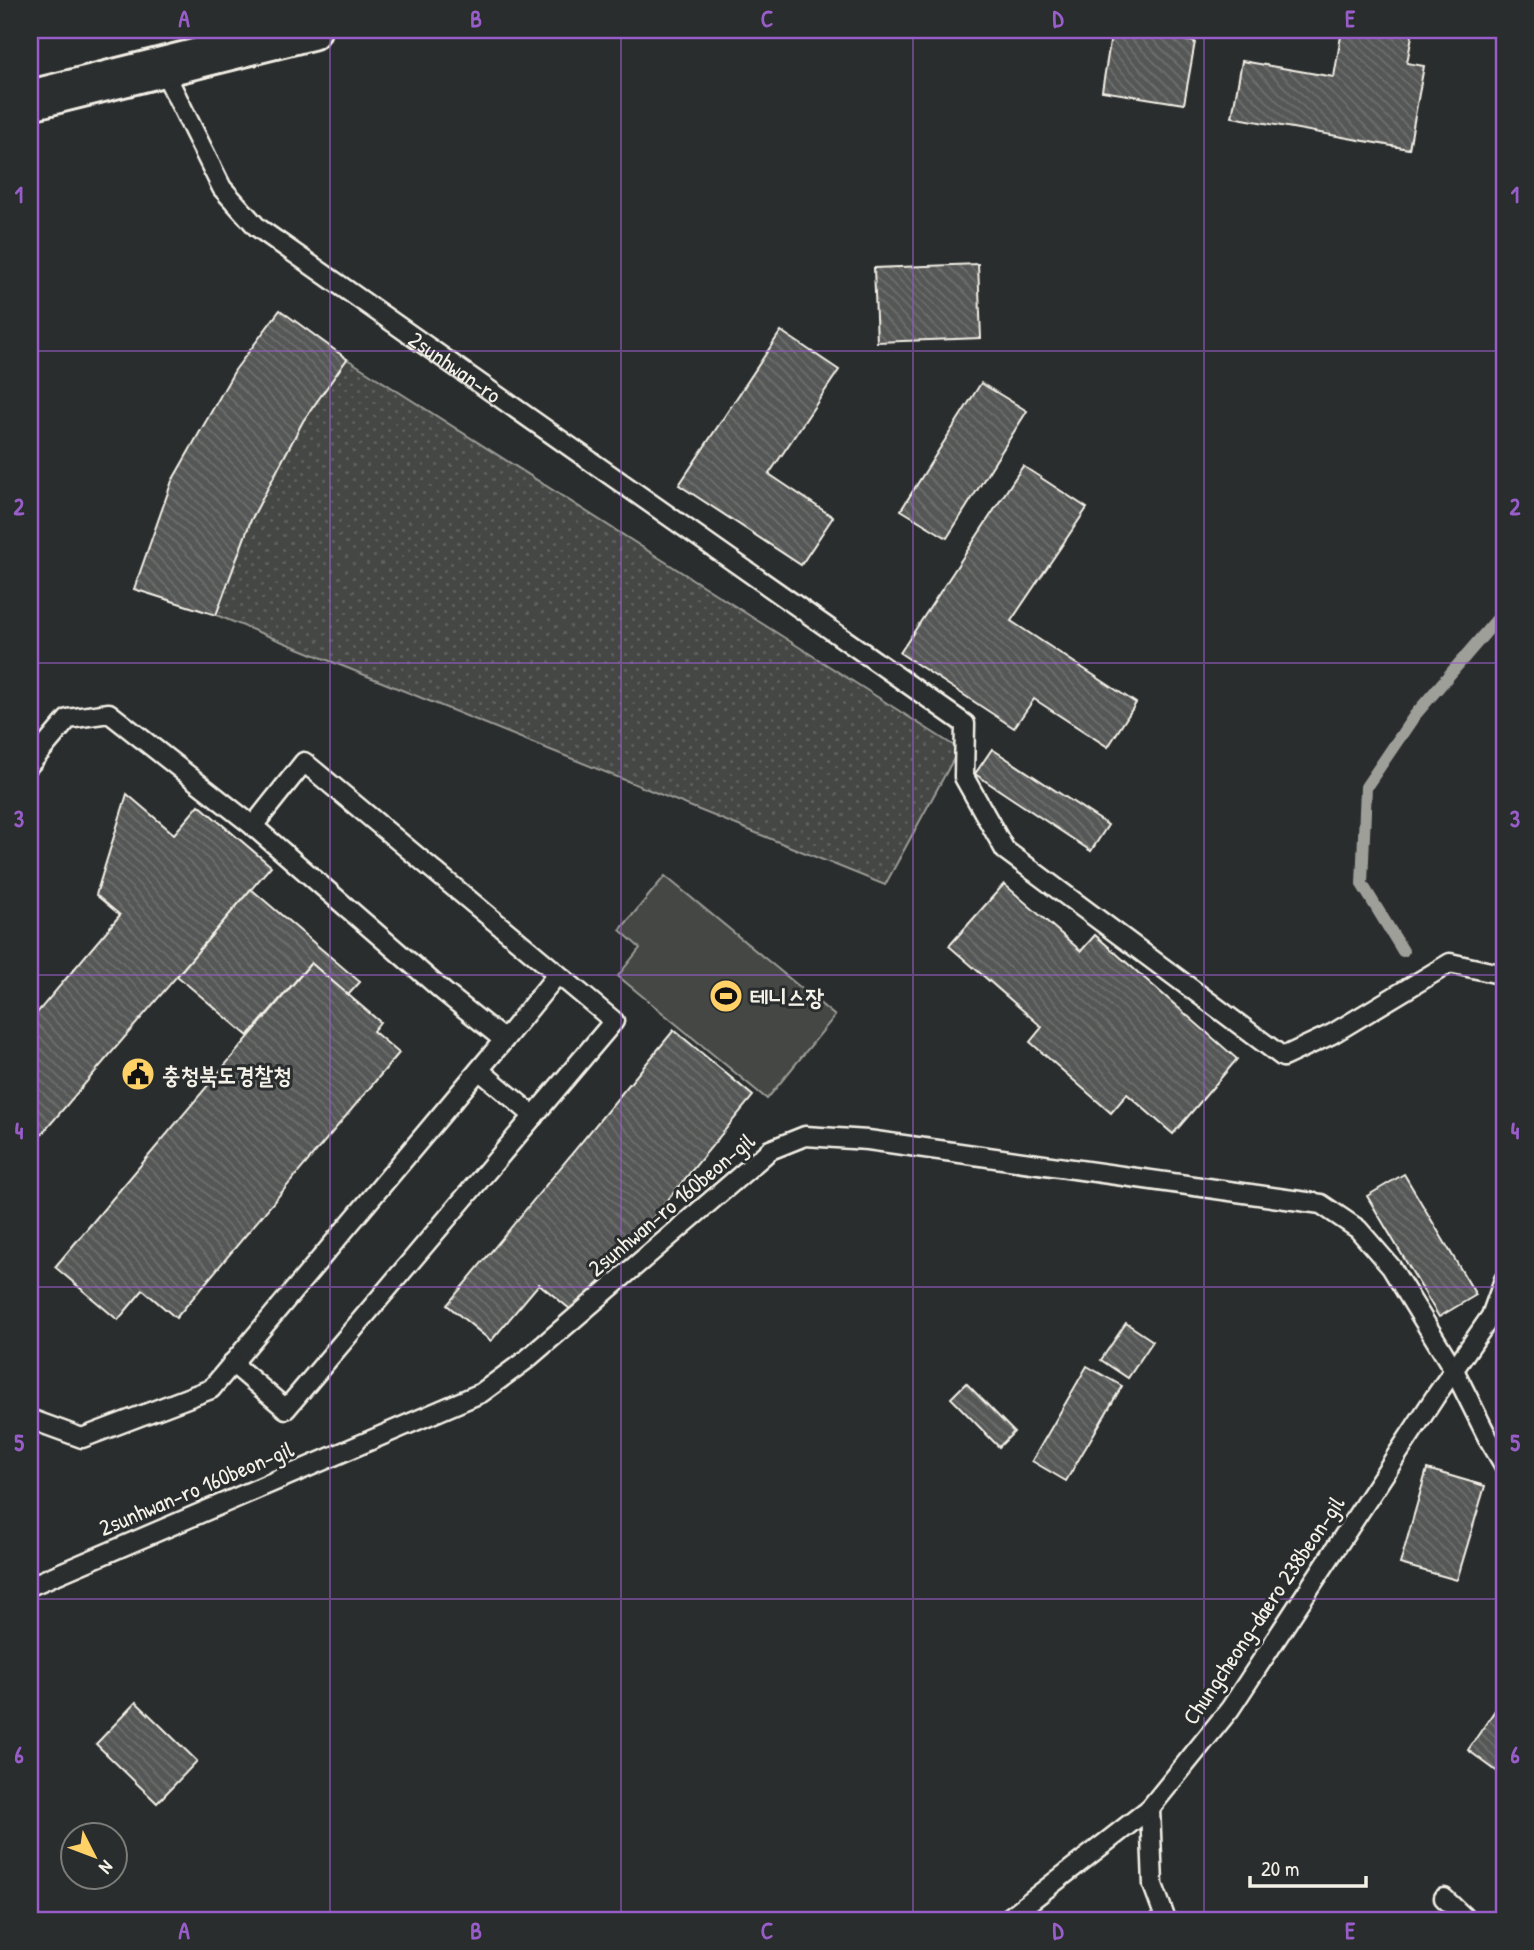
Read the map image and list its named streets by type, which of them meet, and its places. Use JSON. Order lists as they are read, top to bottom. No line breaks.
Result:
{"streets":{"lane":["2sunhwan-ro","2sunhwan-ro 160beon-gil","Chungcheong-daero 238beon-gil"]},"crossings":[["2sunhwan-ro 160beon-gil","Chungcheong-daero 238beon-gil"]],"places":{"sports":["테니스장"],"public building":["충청북도경찰청"]},"scale_bar":"20 m","north":"bottom right","grid":{"columns":["A","B","C","D","E"],"rows":["1","2","3","4","5","6"]}}
